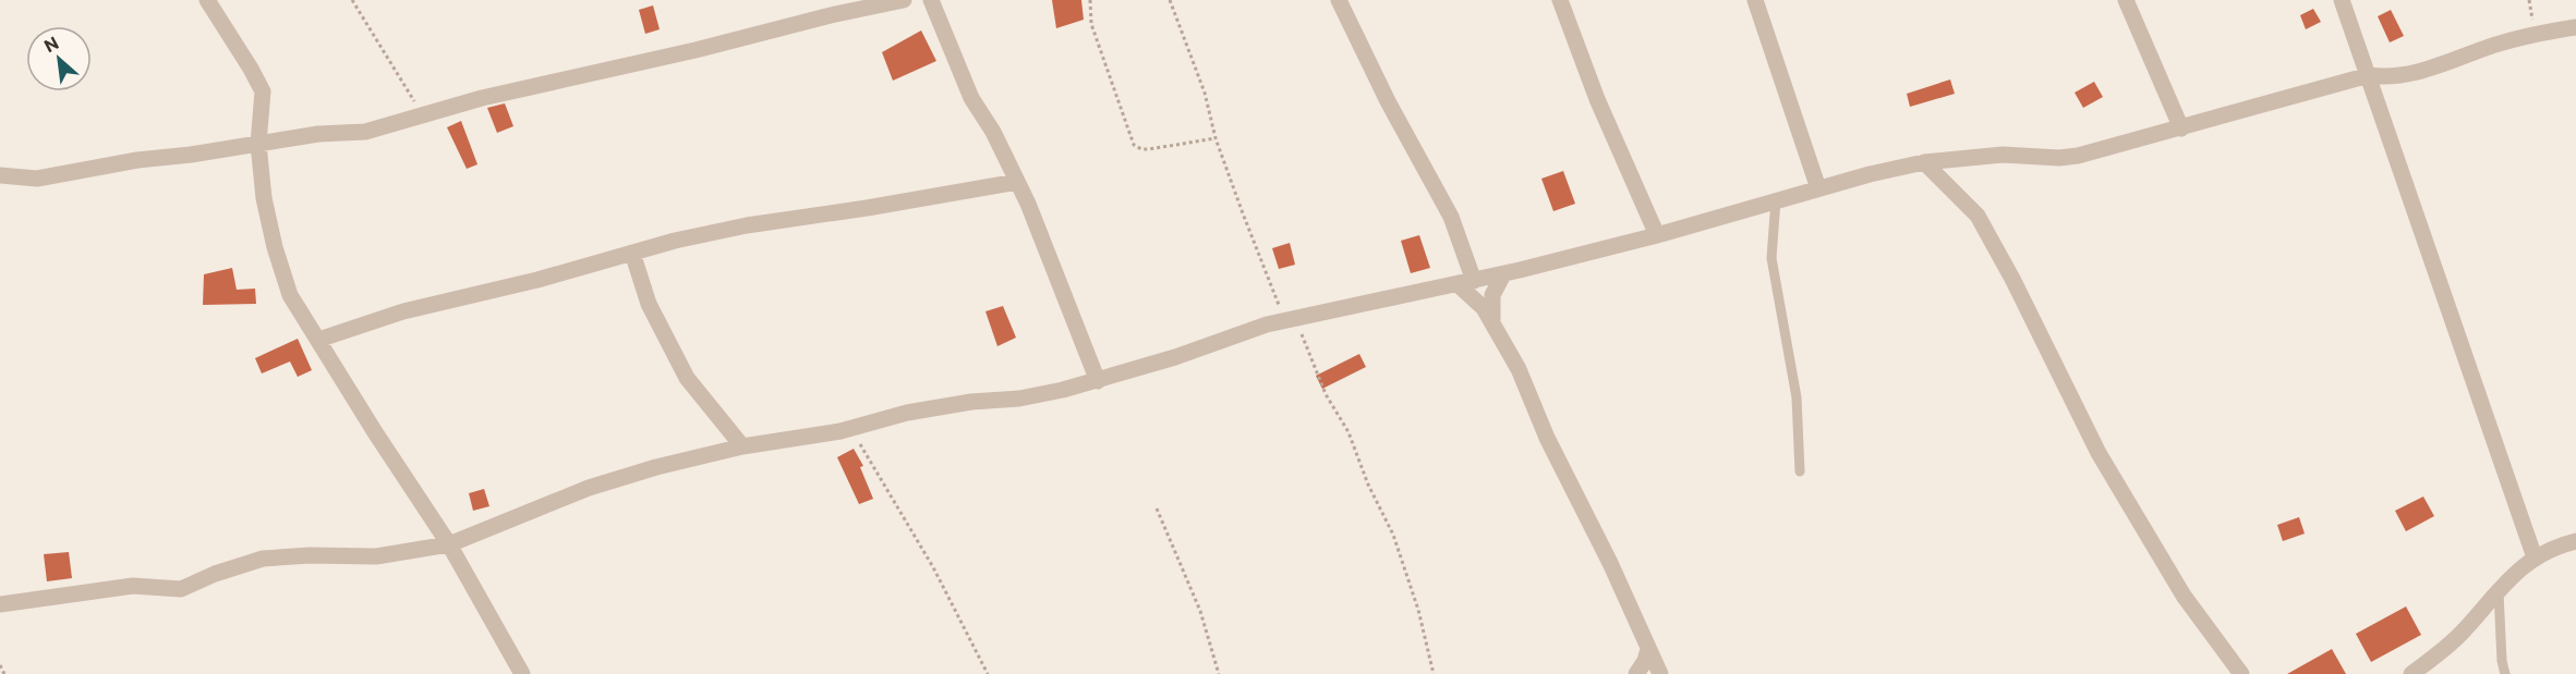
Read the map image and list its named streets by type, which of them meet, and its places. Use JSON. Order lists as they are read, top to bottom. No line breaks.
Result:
{"north":"top left"}
